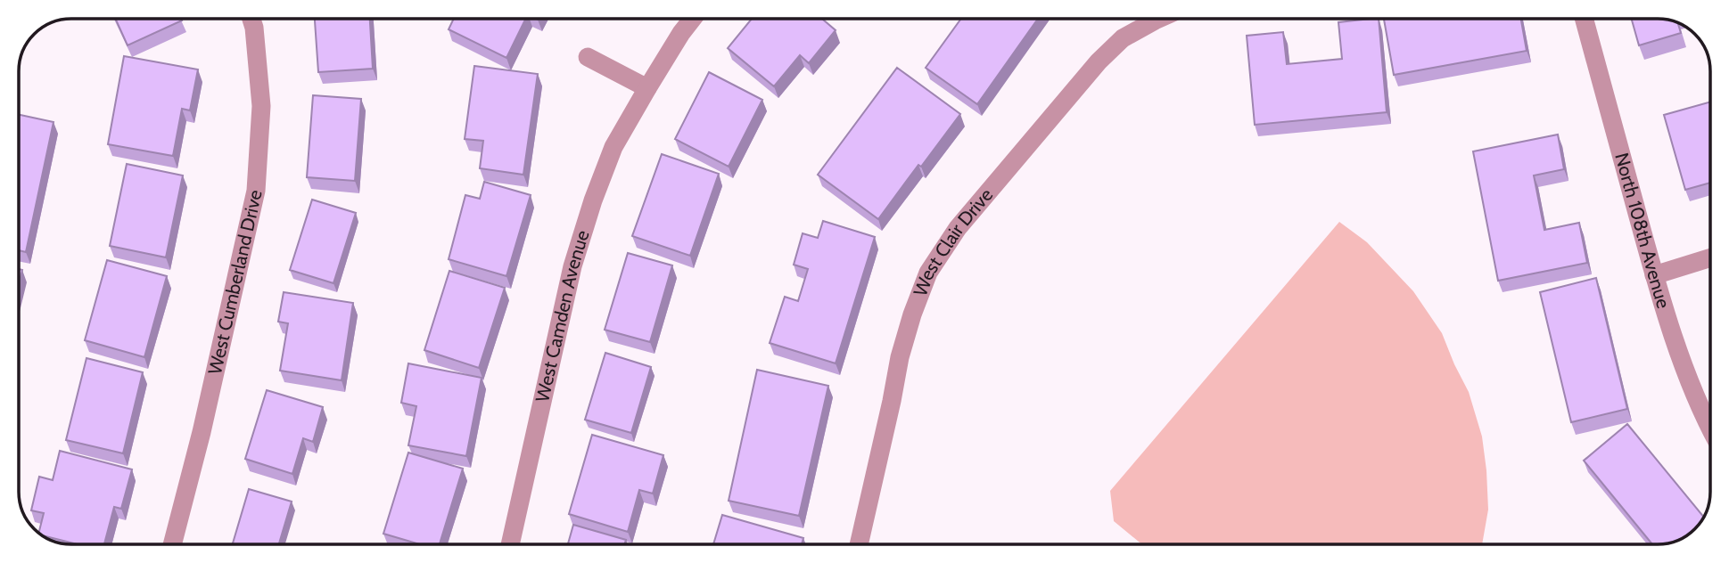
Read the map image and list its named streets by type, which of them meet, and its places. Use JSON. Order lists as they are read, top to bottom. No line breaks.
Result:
{"streets":{"street":["North 108th Avenue","West Clair Drive","West Cumberland Drive","West Camden Avenue"]}}
